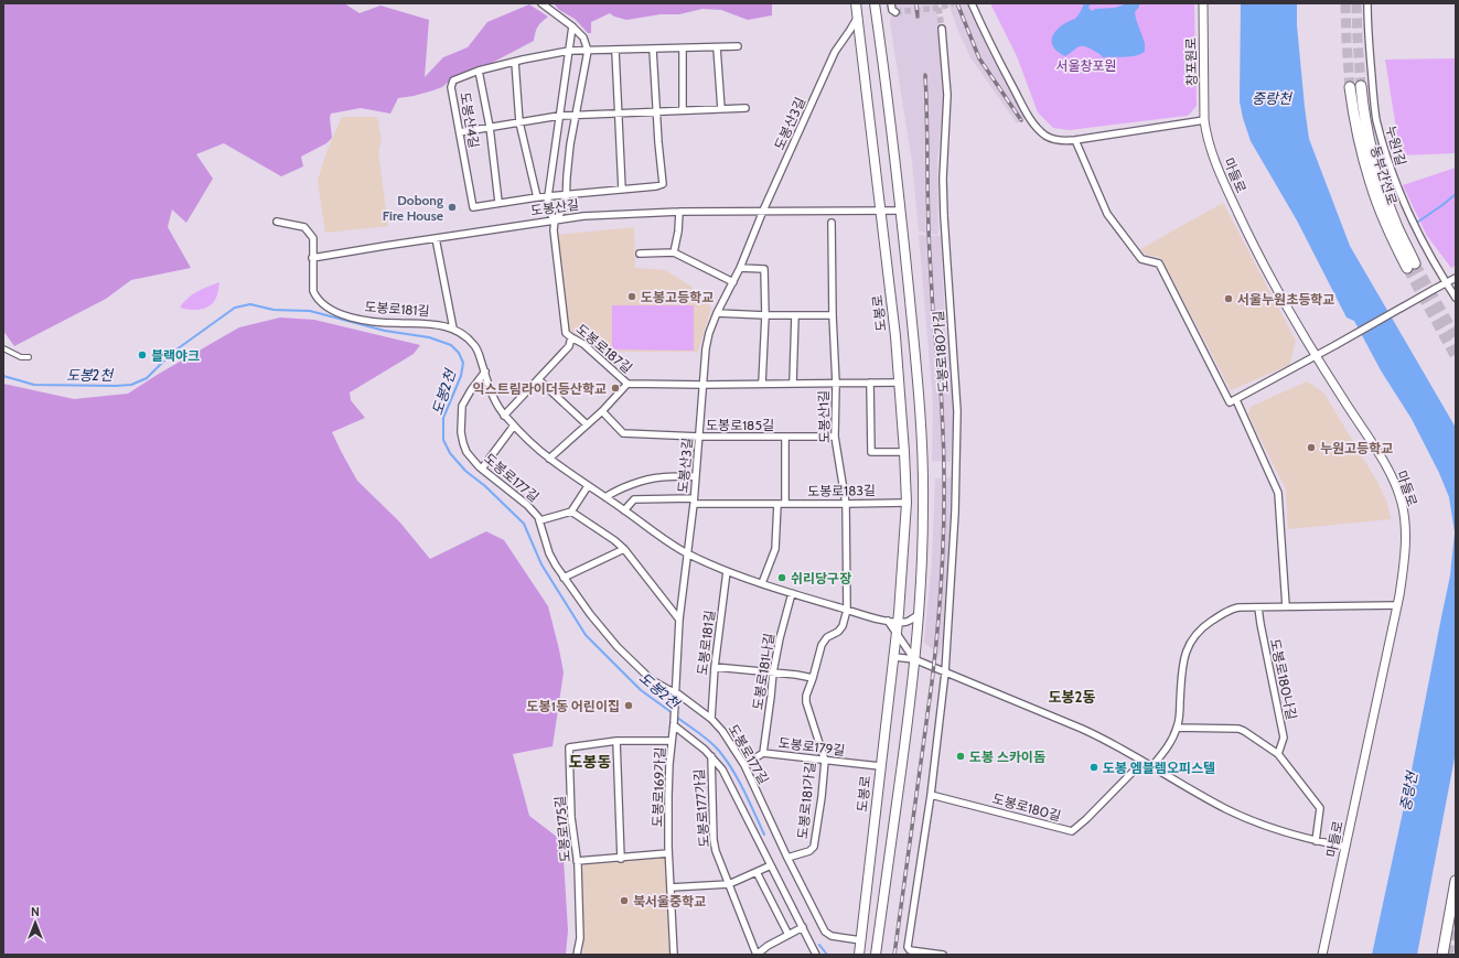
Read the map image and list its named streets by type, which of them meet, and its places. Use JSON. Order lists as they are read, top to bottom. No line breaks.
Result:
{"streets":{"highway":["동부간선로"],"main road":["도봉로"],"street":["창포원로","도봉산4길","도봉산3길","누원1길","마들로","도봉산길","도봉로181길","도봉로187길","도봉로180가길","도봉산1길","도봉로185길","도봉로177길","도봉로183길","도봉로181나길","도봉로180나길","도봉로179길","도봉로169가길","도봉로181가길","도봉로180길","도봉로177가길","도봉로175길"]},"crossings":[["창포원로","마들로"],["도봉산3길","도봉산길"],["도봉산3길","도봉로181길"],["도봉산3길","도봉로"],["도봉산3길","도봉로187길"],["도봉산3길","도봉로185길"],["도봉산3길","도봉로177길"],["도봉산3길","도봉로183길"],["도봉산3길","도봉로169가길"],["도봉산길","도봉로181길"],["도봉산길","도봉로"],["도봉산길","도봉로187길"],["도봉로181길","도봉산1길"],["도봉로181길","도봉로177길"],["도봉로181길","도봉로181나길"],["도봉로181길","도봉로181가길"],["도봉로","도봉로187길"],["도봉로","도봉로177길"],["도봉로","도봉로183길"],["도봉로","도봉로179길"],["도봉로187길","도봉산1길"],["도봉산1길","도봉로185길"],["도봉산1길","도봉로183길"],["도봉산1길","도봉로181가길"],["도봉로177길","도봉로179길"],["도봉로177길","도봉로169가길"],["도봉로177길","도봉로181가길"],["도봉로181나길","도봉로179길"],["도봉로179길","도봉로181가길"],["도봉로169가길","도봉로175길"]],"districts":["도봉2동","도봉동"],"water":["중랑천","도봉2천"],"parks":["서울창포원"],"places":["Dobong Fire House","도봉고등학교","서울누원초등학교","블랙야크","익스트림라이더등산학교","누원고등학교","쉬리당구장","도봉1동 어린이집","도봉 스카이돔","도봉 엠블렘오피스텔","북서울중학교"],"north":"top"}
